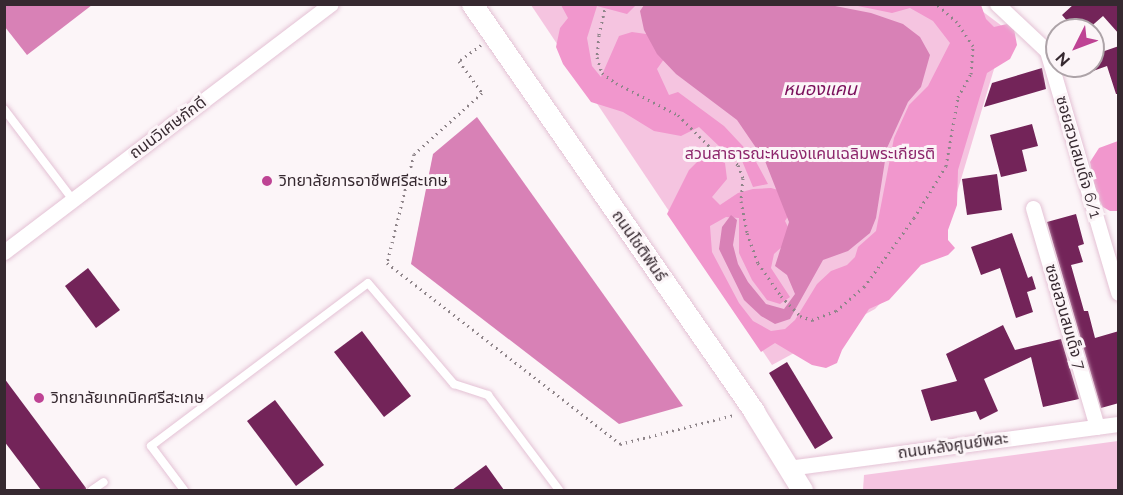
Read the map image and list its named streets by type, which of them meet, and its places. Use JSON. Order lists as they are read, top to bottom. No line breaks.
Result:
{"streets":{"street":["ถนนวิเศษภักดี","ซอยสวนสมเด็จ 6/1","ถนนโชติพันธ์","ซอยสวนสมเด็จ 7","ถนนหลังศูนย์พละ"]},"crossings":[["ถนนโชติพันธ์","ถนนหลังศูนย์พละ"],["ซอยสวนสมเด็จ 7","ถนนหลังศูนย์พละ"]],"water":["หนองแคน"],"parks":["สวนสาธารณะหนองแคนเฉลิมพระเกียรติ"],"places":["วิทยาลัยการอาชีพศรีสะเกษ","วิทยาลัยเทคนิคศรีสะเกษ"],"north":"bottom left"}
